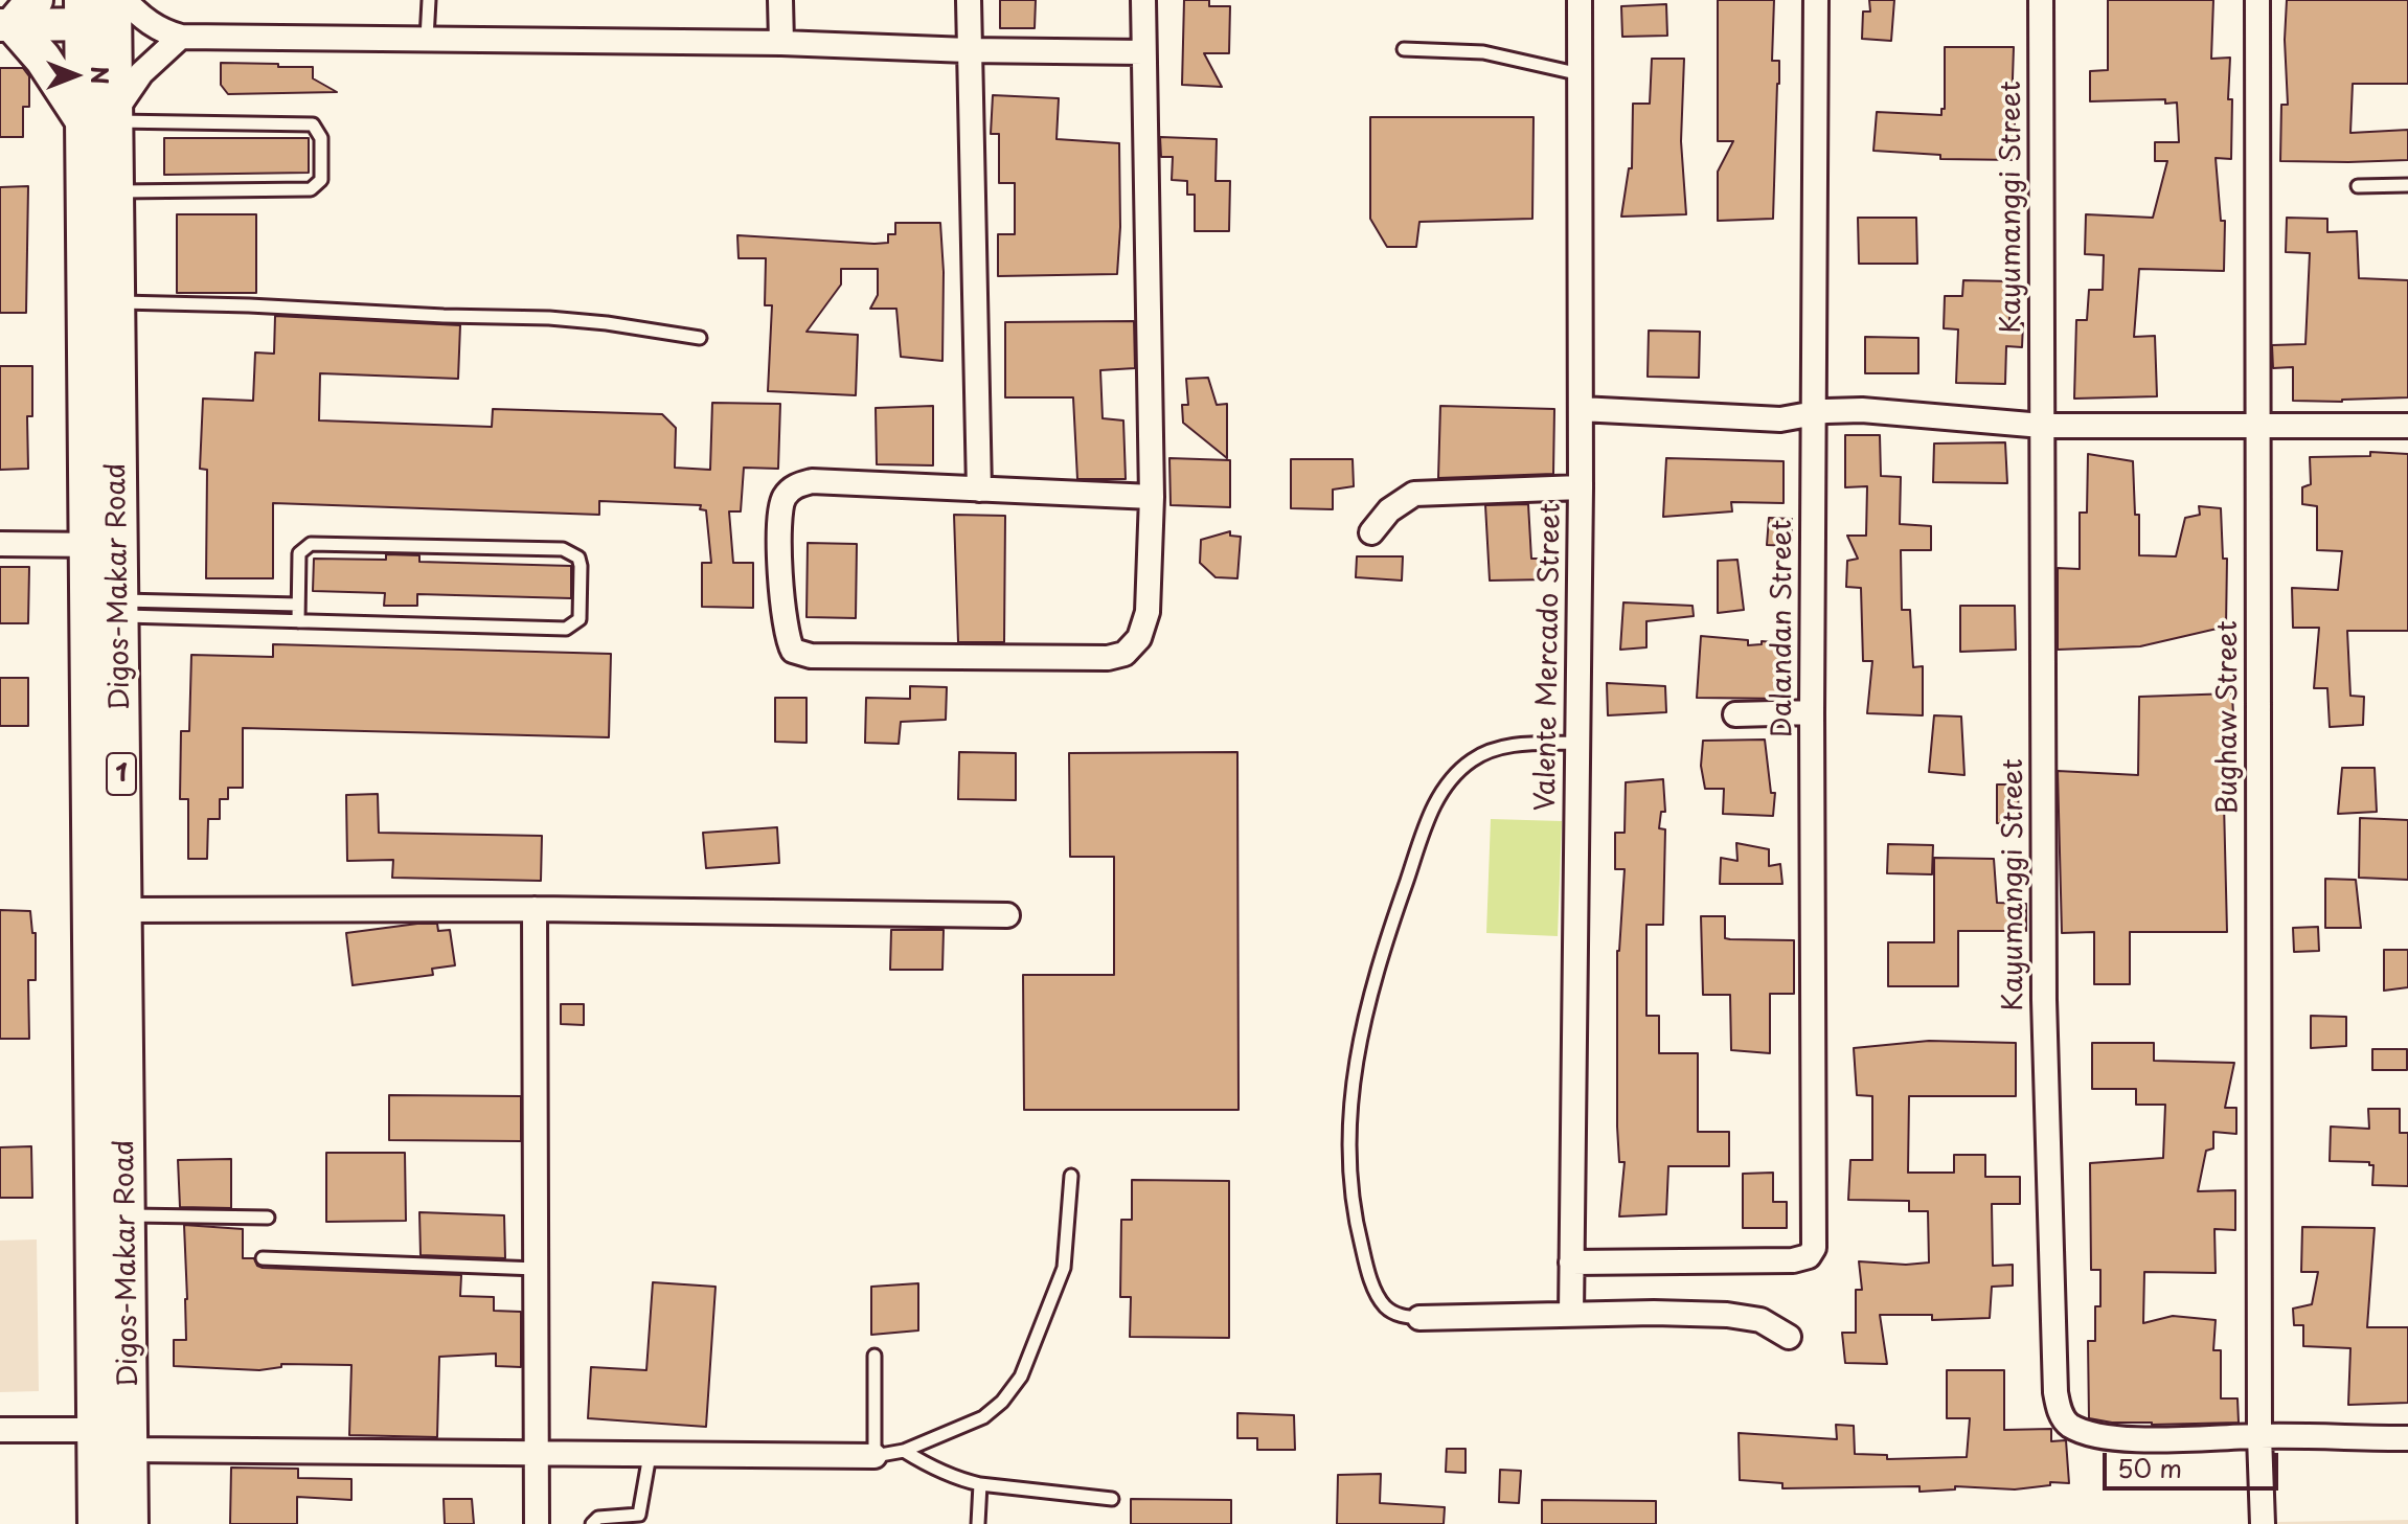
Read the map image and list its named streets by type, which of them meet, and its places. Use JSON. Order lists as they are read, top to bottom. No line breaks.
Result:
{"streets":{"main road":["Digos-Makar Road","1"],"street":["Kayumanggi Street","Dalandan Street","Valente Mercado Street","Bughaw Street"]},"crossings":[["Kayumanggi Street","Bughaw Street"],["Dalandan Street","Valente Mercado Street"]],"scale_bar":"50 m","north":"right"}
